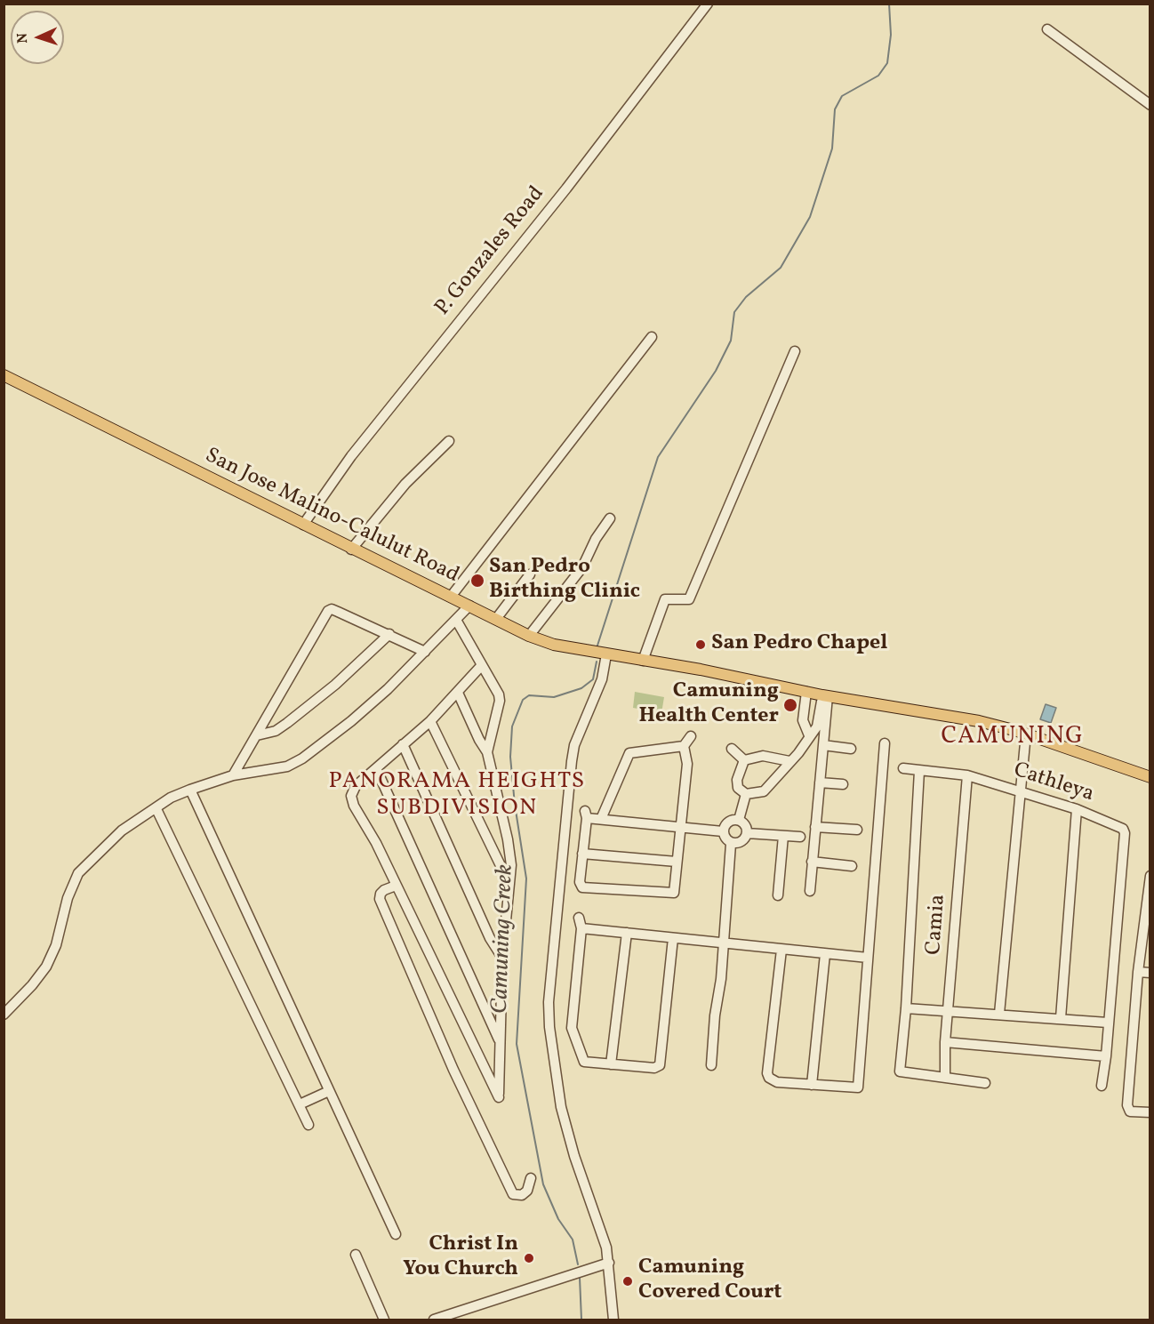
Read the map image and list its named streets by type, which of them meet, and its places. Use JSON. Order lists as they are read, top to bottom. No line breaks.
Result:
{"streets":{"main road":["San Jose Malino-Calulut Road"],"street":["P. Gonzales Road","Cathleya","Camia"]},"crossings":[["P. Gonzales Road","San Jose Malino-Calulut Road"],["Cathleya","Camia"]],"districts":["CAMUNING","PANORAMA HEIGHTS SUBDIVISION"],"water":["Camuning Creek"],"places":["San Pedro Birthing Clinic","San Pedro Chapel","Camuning Health Center","Christ In You Church","Camuning Covered Court"],"north":"left"}
